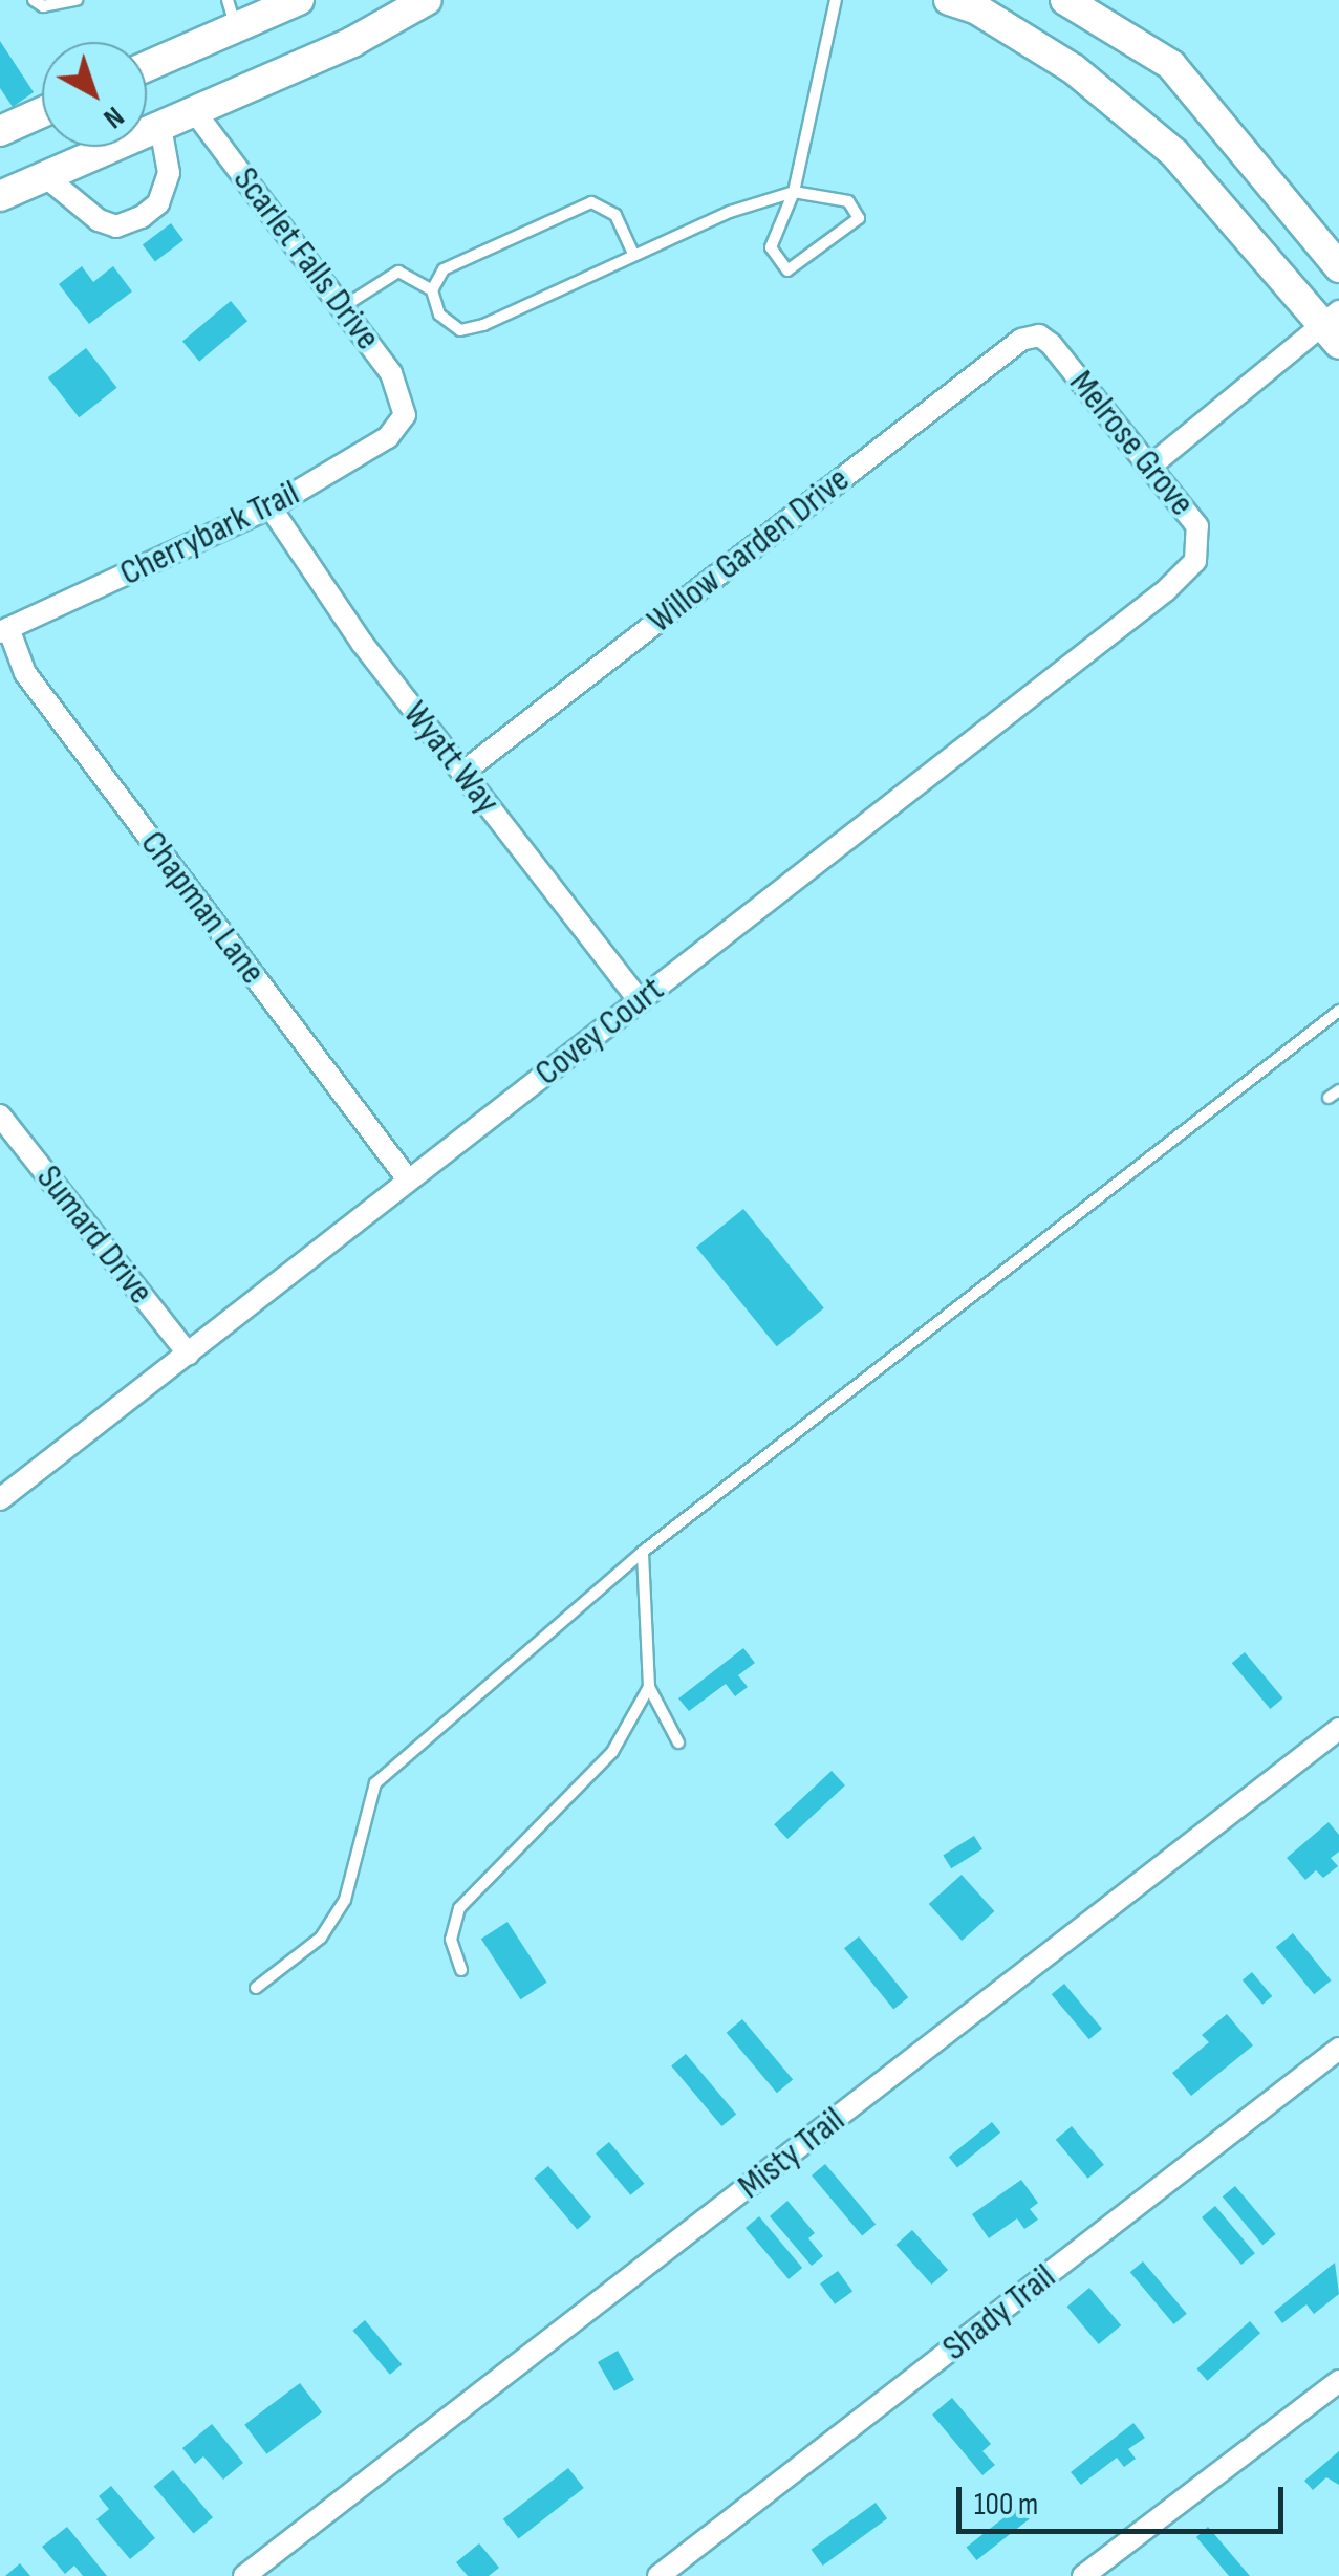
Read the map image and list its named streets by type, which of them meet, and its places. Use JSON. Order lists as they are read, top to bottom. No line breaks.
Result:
{"streets":{"street":["Scarlet Falls Drive","Melrose Grove","Cherrybark Trail","Willow Garden Drive","Wyatt Way","Chapman Lane","Covey Court","Sumard Drive","Misty Trail","Shady Trail"]},"crossings":[["Scarlet Falls Drive","Cherrybark Trail"],["Melrose Grove","Willow Garden Drive"],["Melrose Grove","Covey Court"],["Cherrybark Trail","Wyatt Way"],["Cherrybark Trail","Chapman Lane"],["Willow Garden Drive","Wyatt Way"],["Wyatt Way","Covey Court"],["Chapman Lane","Covey Court"],["Covey Court","Sumard Drive"]],"scale_bar":"100 m","north":"bottom right"}
